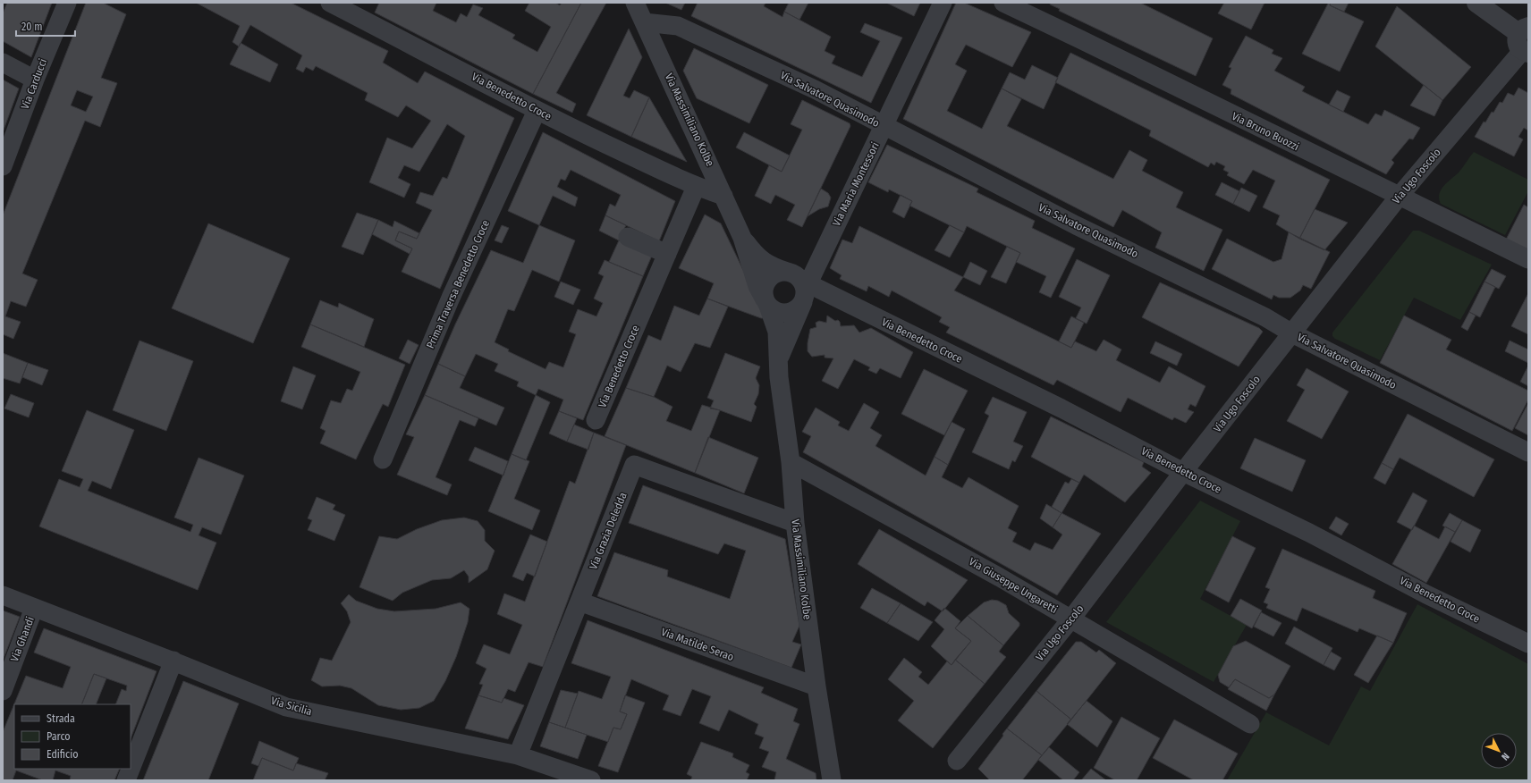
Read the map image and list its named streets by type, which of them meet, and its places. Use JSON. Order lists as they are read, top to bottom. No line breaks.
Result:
{"streets":{"street":["Via Carducci","Via Benedetto Croce","Via Salvatore Quasimodo","Via Massimiliano Kolbe","Via Bruno Buozzi","Via Ugo Foscolo","Via Maria Montessori","Prima Traversa Benedetto Croce","Via Grazia Deledda","Via Giuseppe Ungaretti","Via Ghandi","Via Matilde Serao","Via Sicilia"]},"crossings":[["Via Benedetto Croce","Via Massimiliano Kolbe"],["Via Benedetto Croce","Via Ugo Foscolo"],["Via Benedetto Croce","Via Maria Montessori"],["Via Benedetto Croce","Prima Traversa Benedetto Croce"],["Via Salvatore Quasimodo","Via Massimiliano Kolbe"],["Via Salvatore Quasimodo","Via Ugo Foscolo"],["Via Salvatore Quasimodo","Via Maria Montessori"],["Via Massimiliano Kolbe","Via Maria Montessori"],["Via Massimiliano Kolbe","Via Grazia Deledda"],["Via Massimiliano Kolbe","Via Giuseppe Ungaretti"],["Via Massimiliano Kolbe","Via Matilde Serao"],["Via Bruno Buozzi","Via Ugo Foscolo"],["Via Ugo Foscolo","Via Giuseppe Ungaretti"],["Via Grazia Deledda","Via Matilde Serao"],["Via Grazia Deledda","Via Sicilia"],["Via Ghandi","Via Sicilia"]],"legend":["Strada","Parco","Edificio"],"scale_bar":"20 m","north":"bottom right"}
